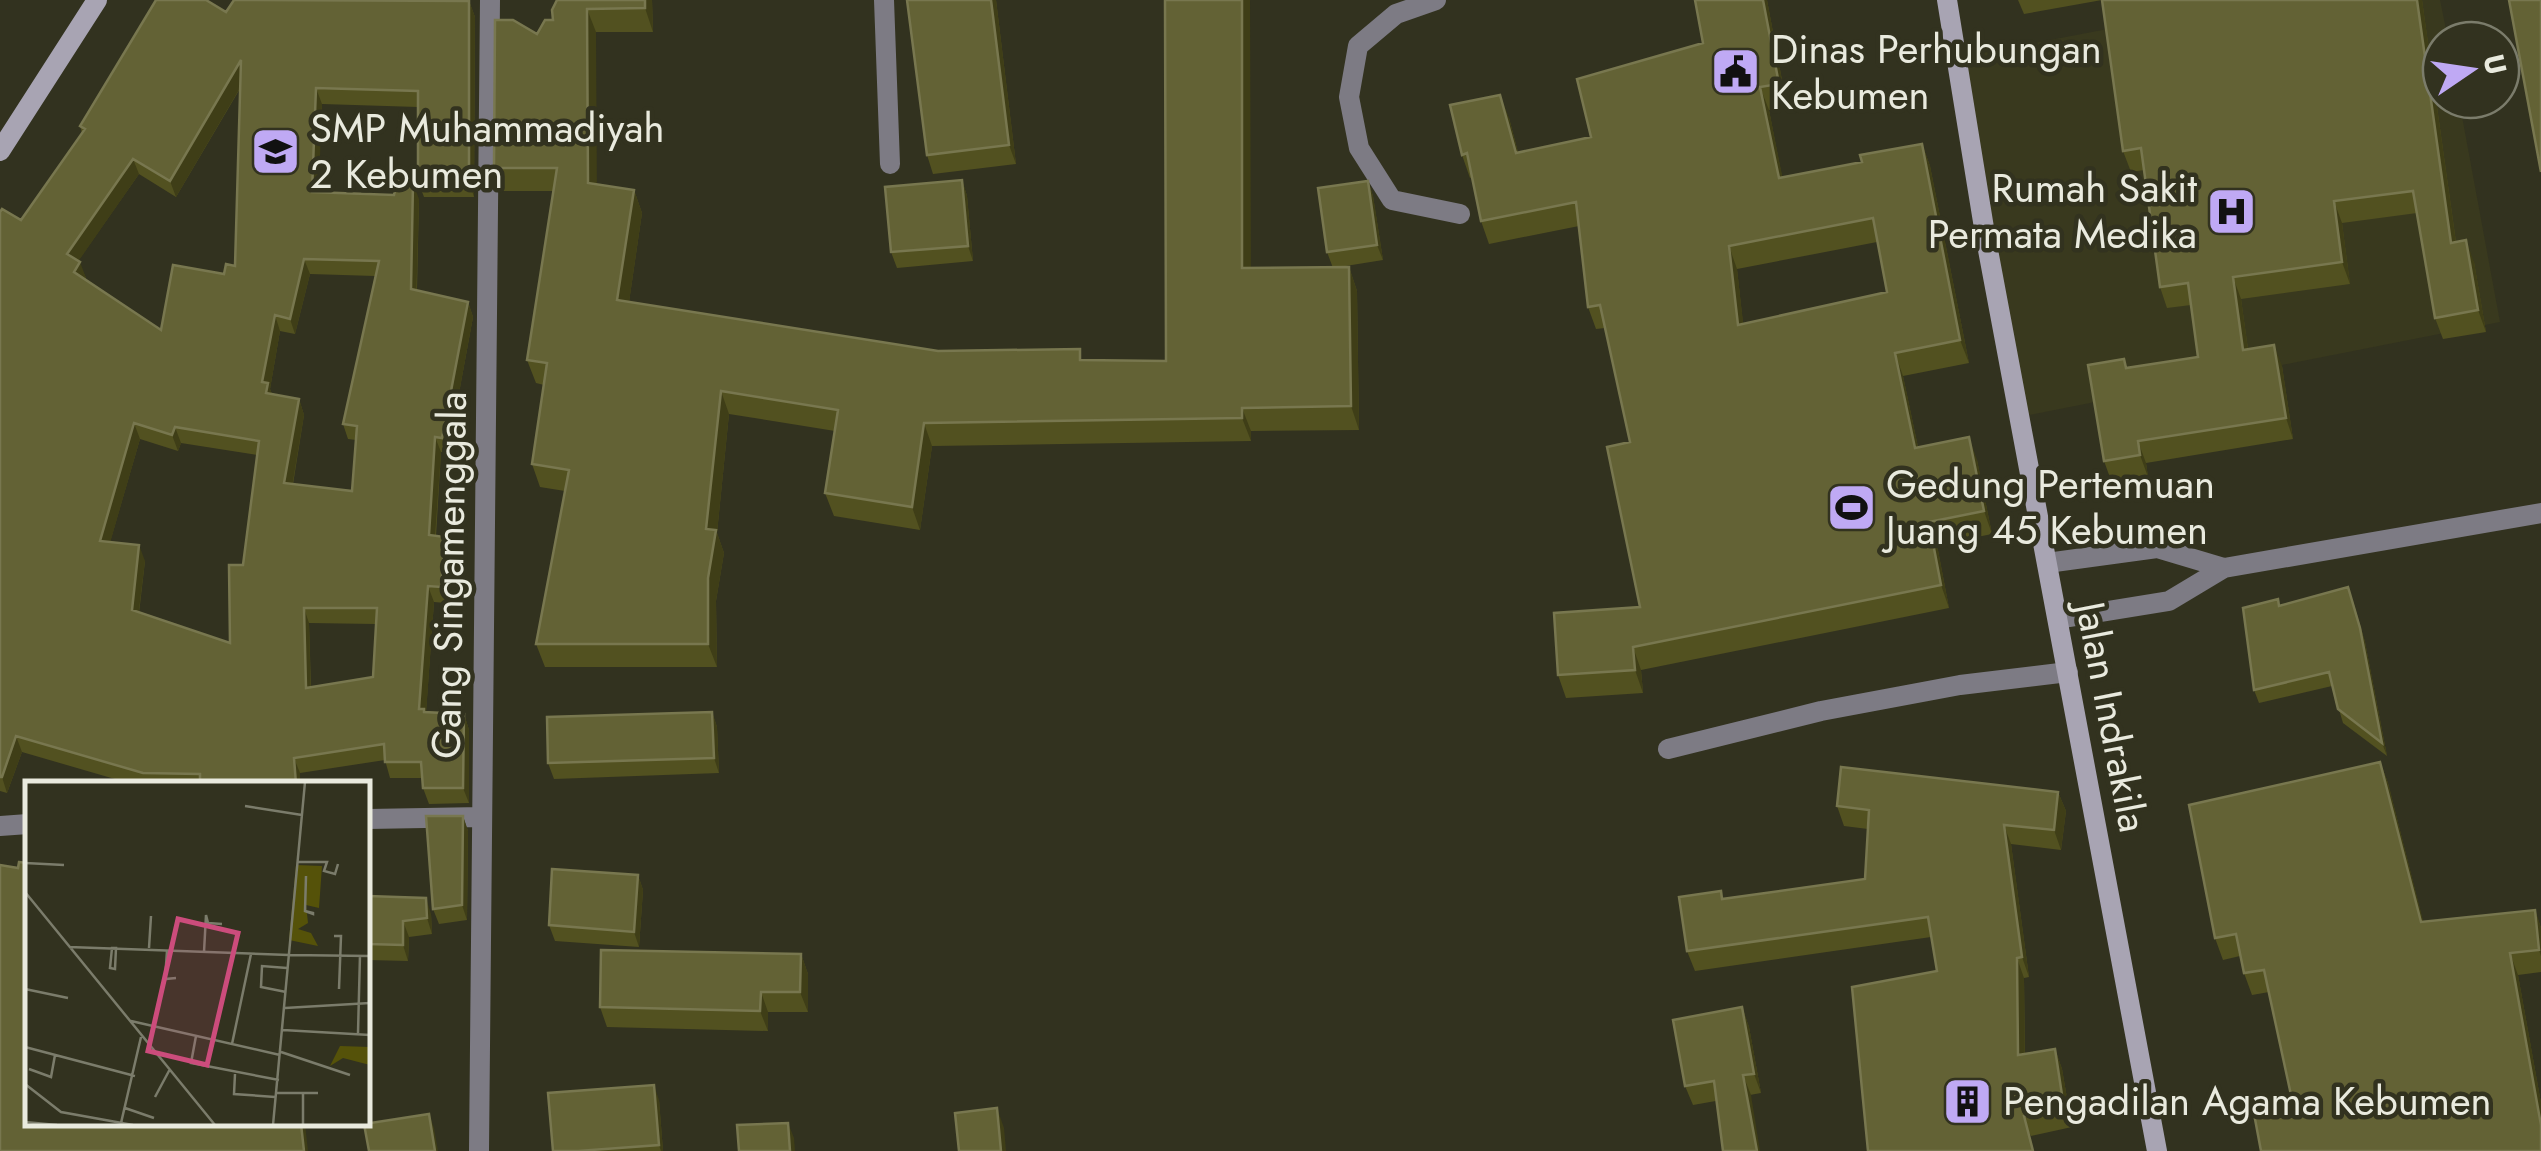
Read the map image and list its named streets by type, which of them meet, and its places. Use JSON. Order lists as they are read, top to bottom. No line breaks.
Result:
{"streets":{"main road":["Jalan Indrakila"],"street":["Gang Singamenggala"]},"places":{"public building":["Dinas Perhubungan Kebumen"],"school or university":["SMP Muhammadiyah 2 Kebumen"],"hospital":["Rumah Sakit Permata Medika"],"sports":["Gedung Pertemuan Juang 45 Kebumen"],"building":["Pengadilan Agama Kebumen"]},"north":"right"}
